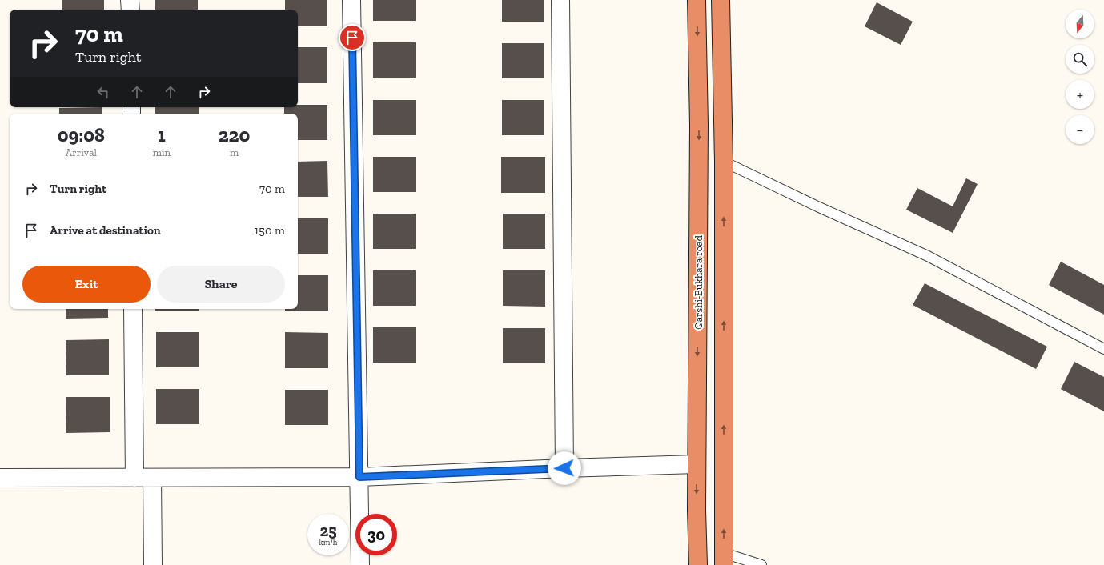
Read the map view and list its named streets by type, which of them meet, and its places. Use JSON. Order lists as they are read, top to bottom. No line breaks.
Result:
{"streets":{"highway":["Qarshi-Bukhara road"]},"north":"bottom","page":{"map_buttons":["+","−"],"turn":["70 m","Turn right"],"eta":["09:08","Arrival","1","min","220","m"],"list":[{"name":"Turn right","value":"70 m"},{"name":"Arrive at destination","value":"150 m"}],"buttons":["Exit","Share"],"speed":"25 km/h","limit":"30"}}
